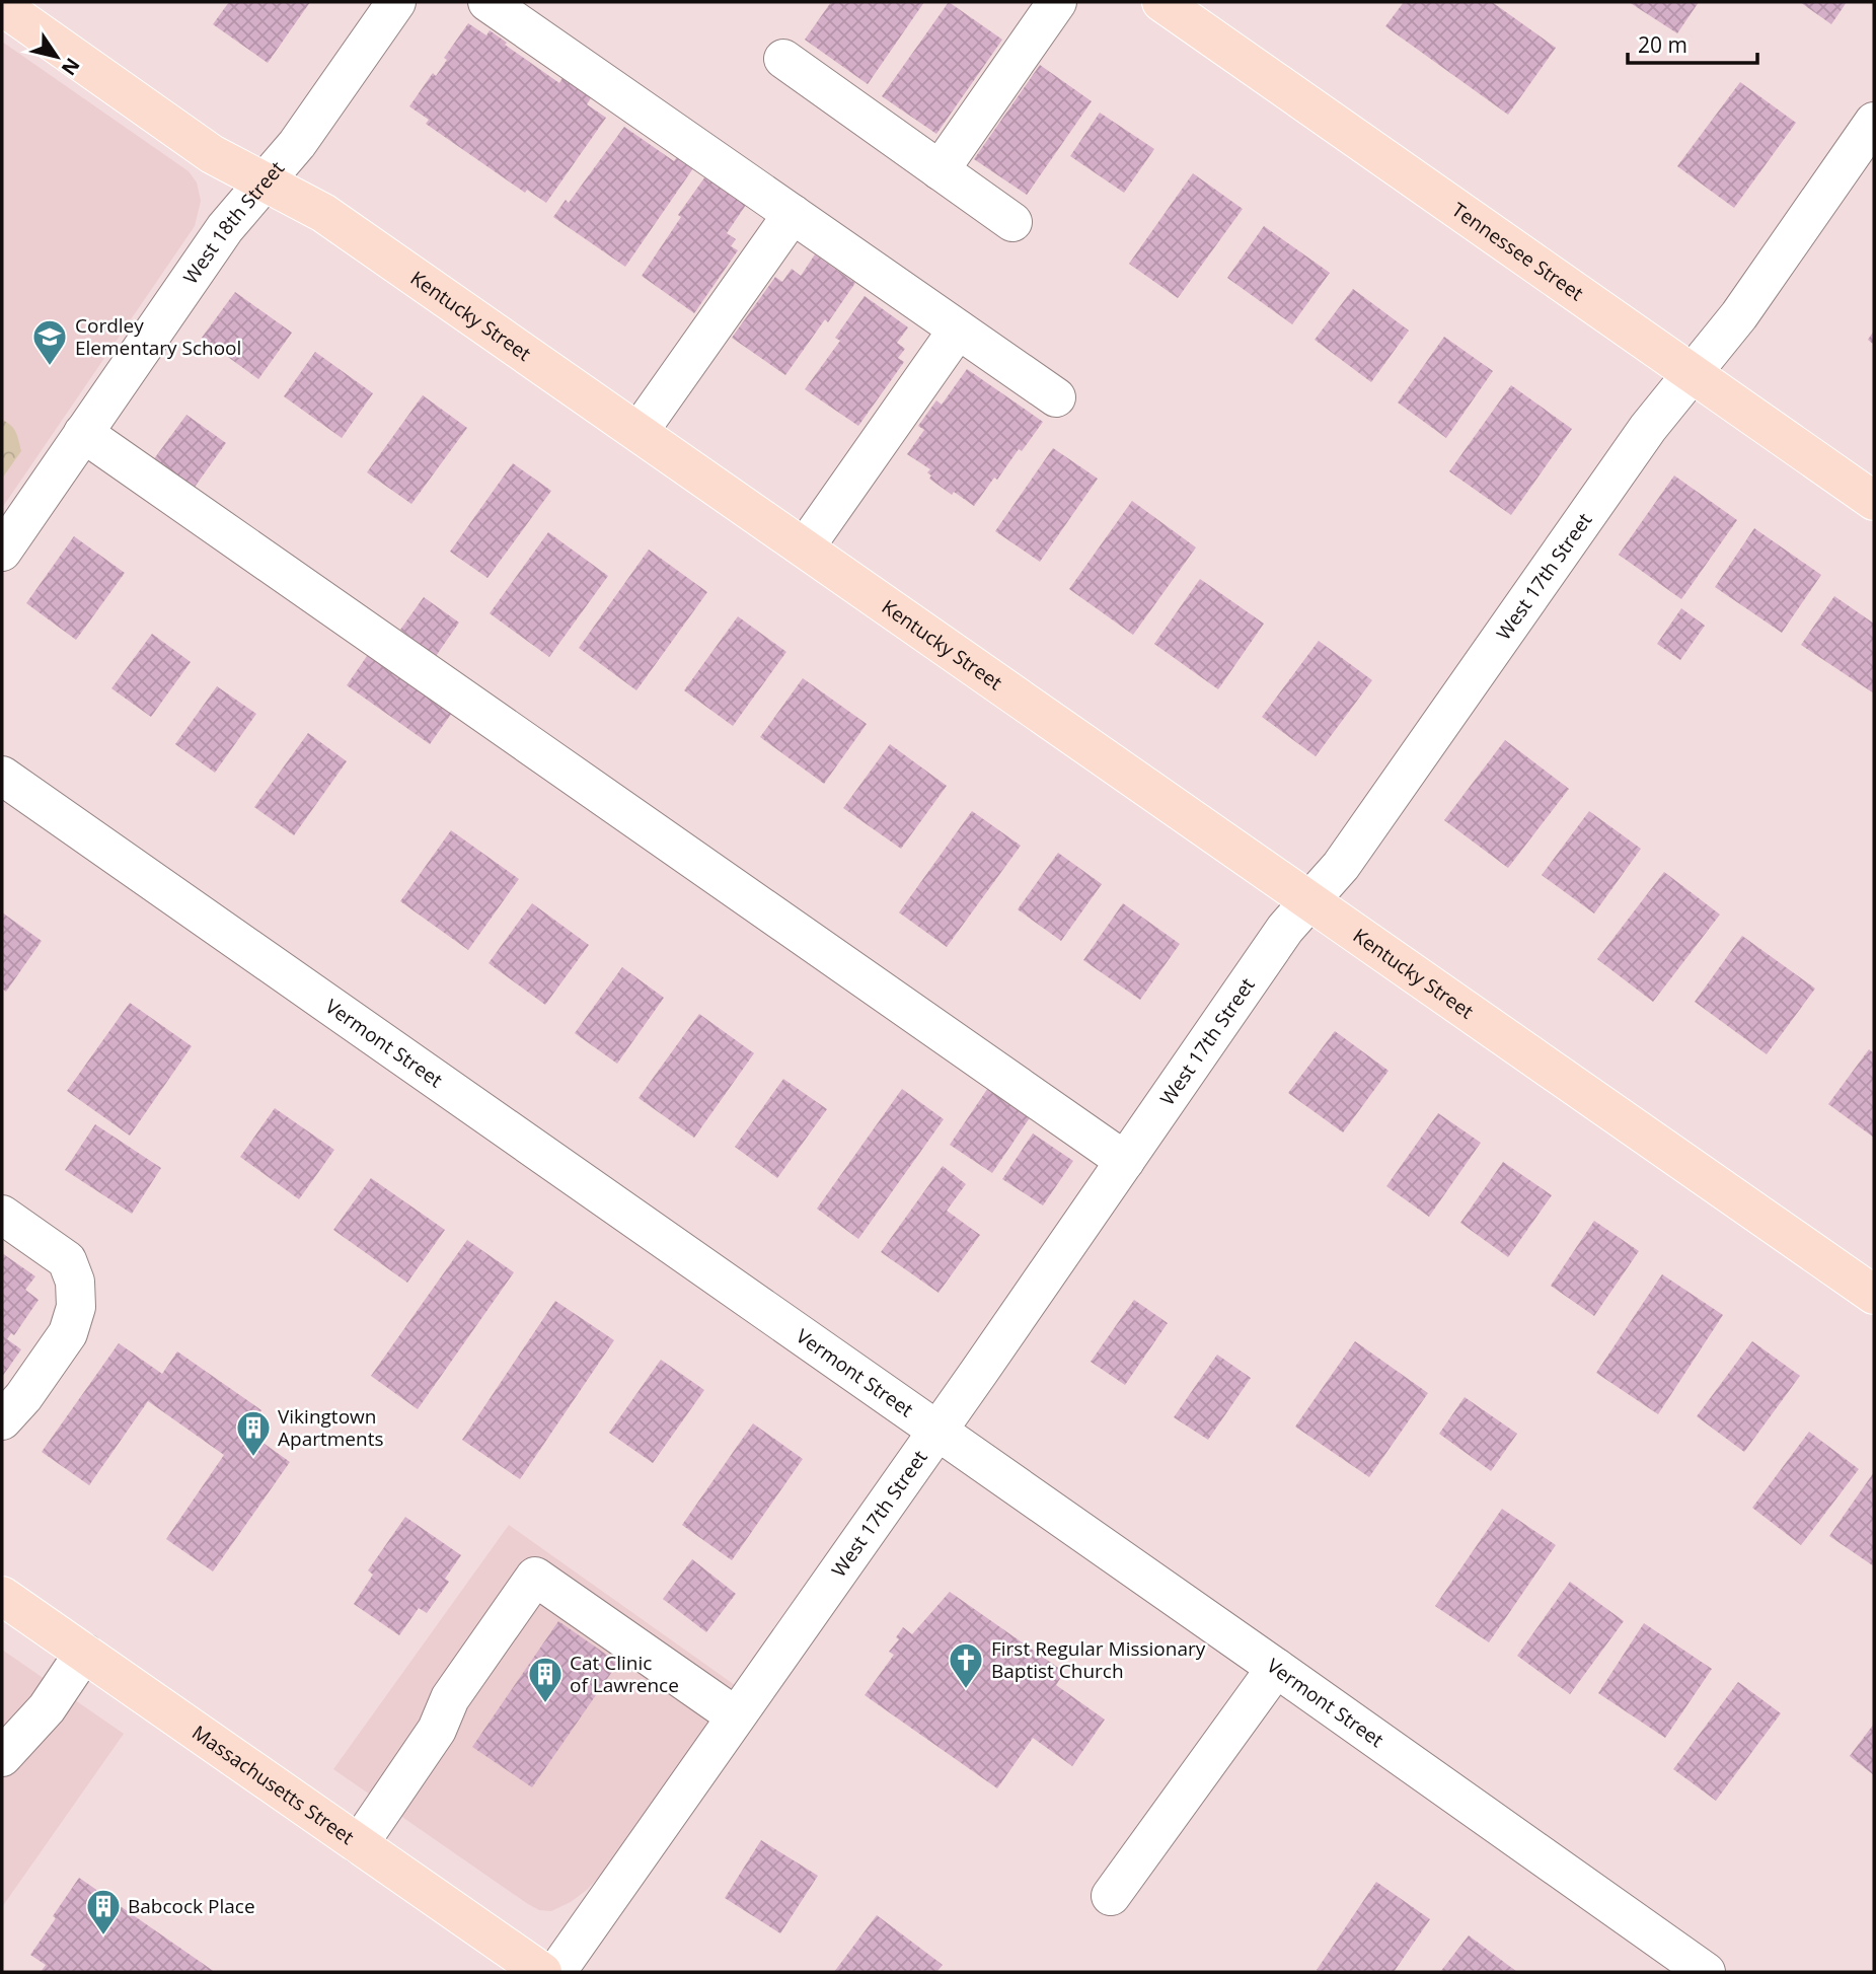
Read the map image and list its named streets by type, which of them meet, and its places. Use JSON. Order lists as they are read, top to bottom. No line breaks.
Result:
{"streets":{"main road":["Tennessee Street","Kentucky Street","Massachusetts Street"],"street":["West 18th Street","West 17th Street","Vermont Street"]},"crossings":[["West 18th Street","Kentucky Street"],["Tennessee Street","West 17th Street"],["Kentucky Street","West 17th Street"],["West 17th Street","Vermont Street"]],"places":{"school or university":["Cordley Elementary School"],"building":["Vikingtown Apartments","Cat Clinic of Lawrence","Babcock Place"],"church":["First Regular Missionary Baptist Church"]},"scale_bar":"20 m","north":"bottom right"}
